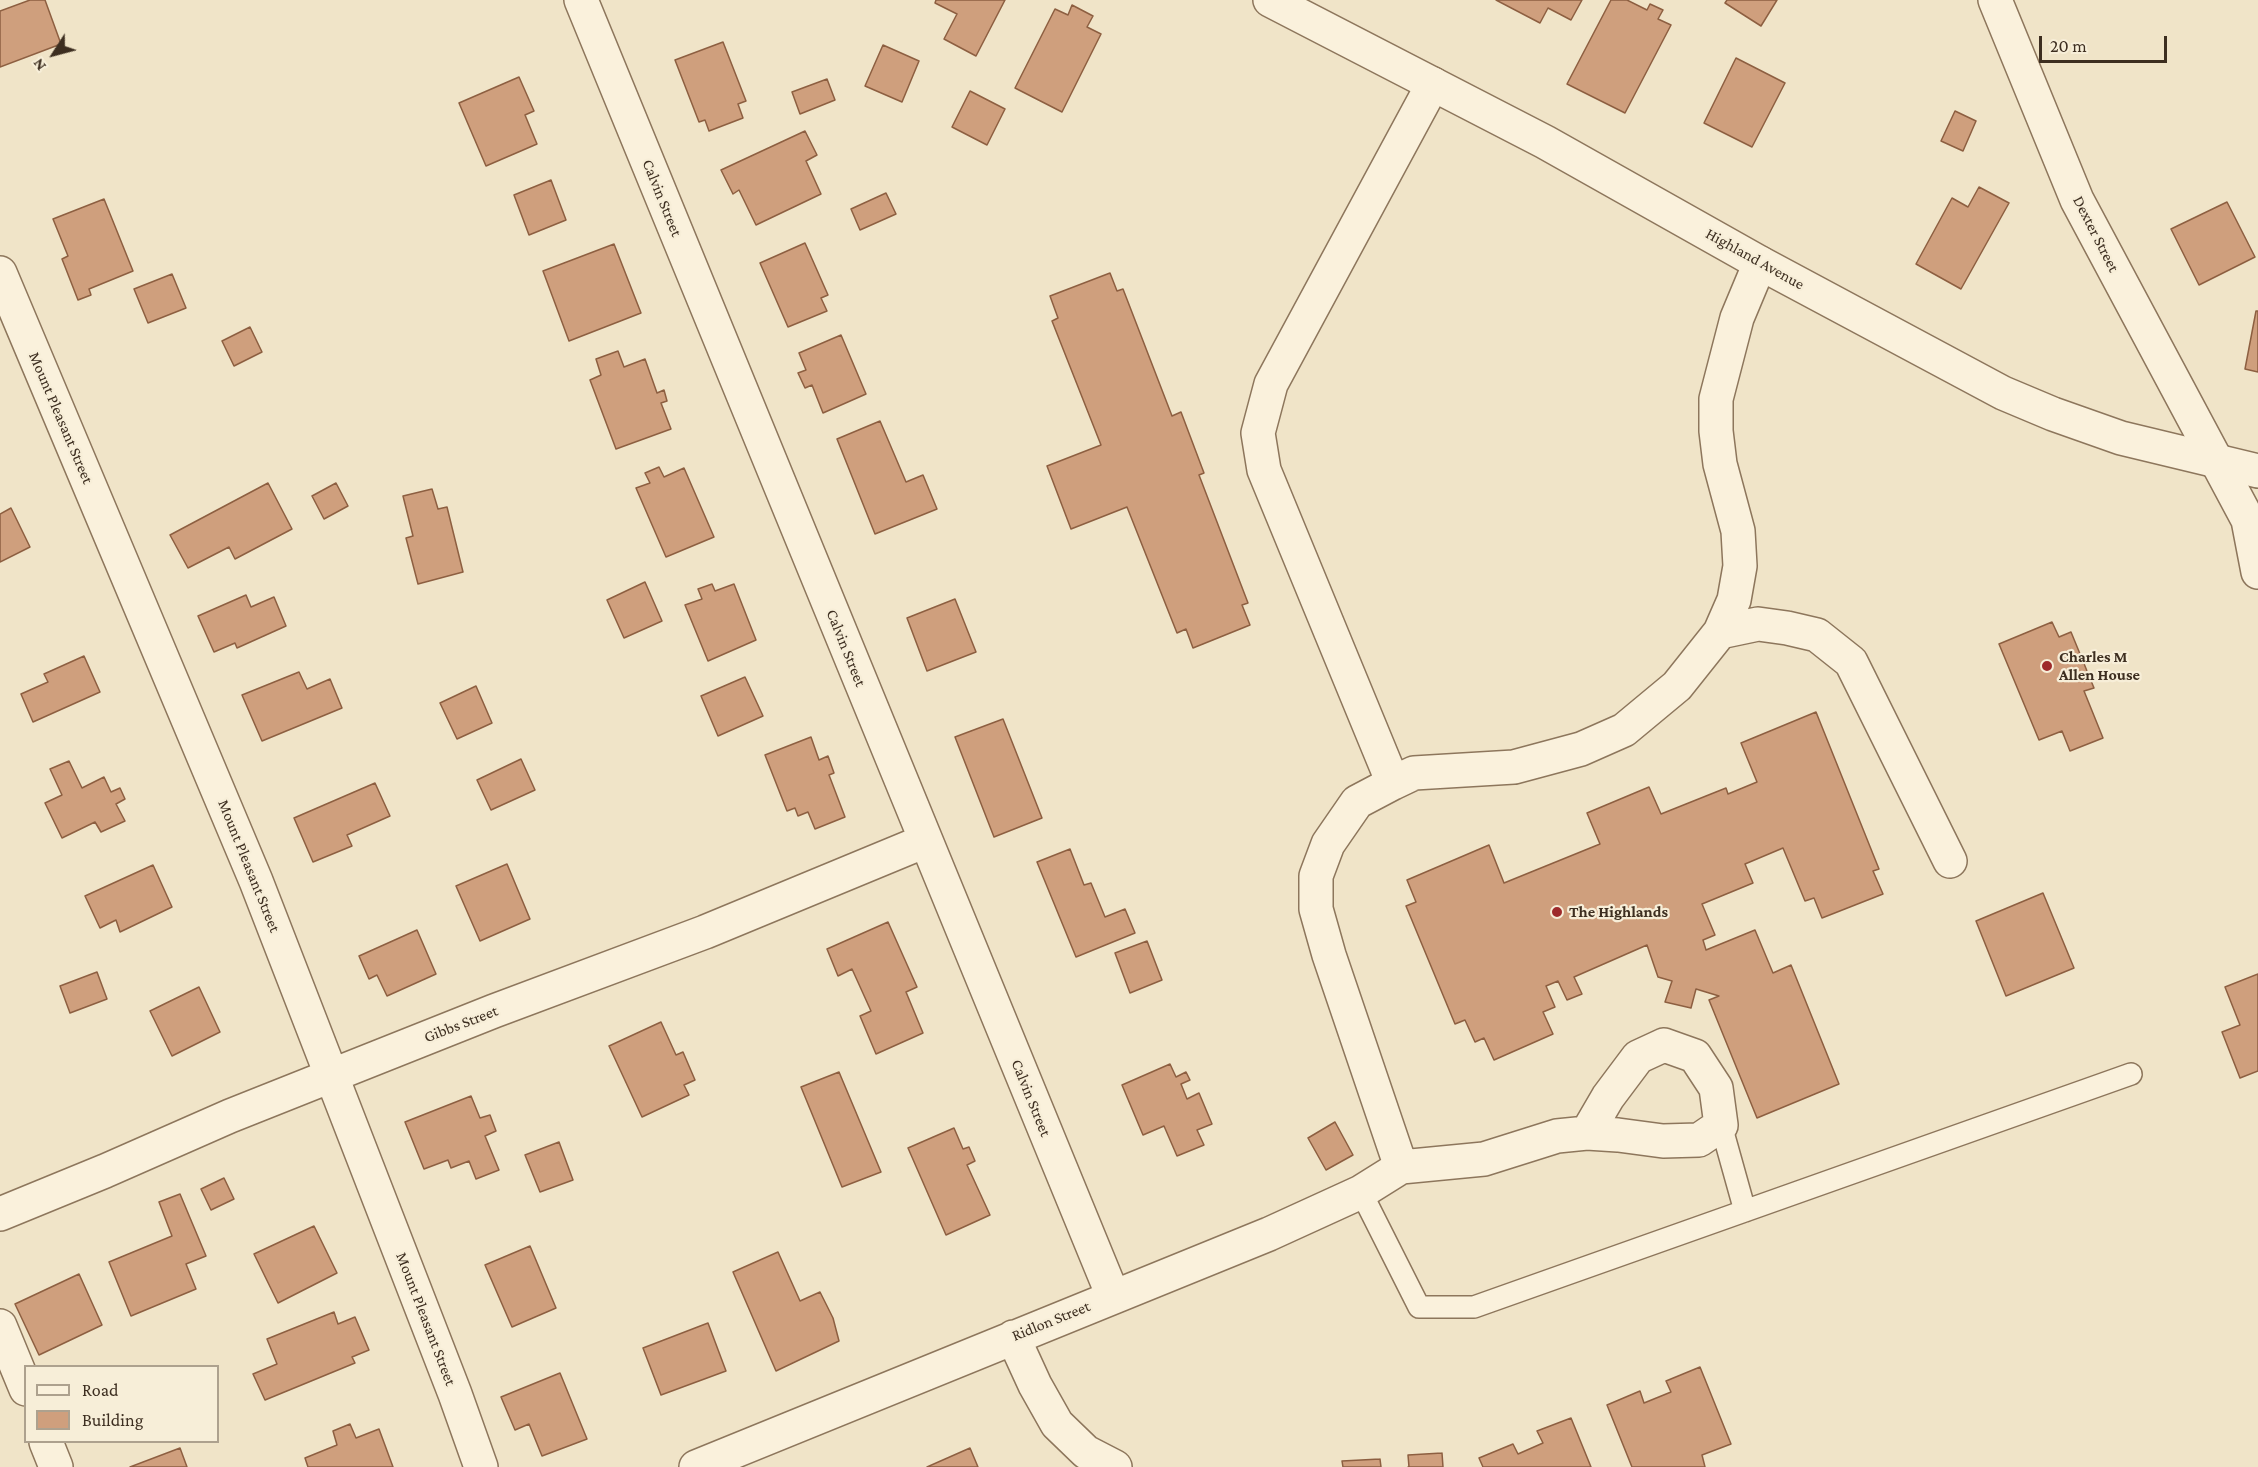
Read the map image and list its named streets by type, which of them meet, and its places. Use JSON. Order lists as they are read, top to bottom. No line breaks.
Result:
{"streets":{"street":["Calvin Street","Dexter Street","Highland Avenue","Mount Pleasant Street","Gibbs Street","Ridlon Street"]},"crossings":[["Calvin Street","Gibbs Street"],["Calvin Street","Ridlon Street"],["Dexter Street","Highland Avenue"],["Mount Pleasant Street","Gibbs Street"]],"places":["Charles M Allen House","The Highlands"],"legend":["Road","Building"],"scale_bar":"20 m","north":"bottom left"}
